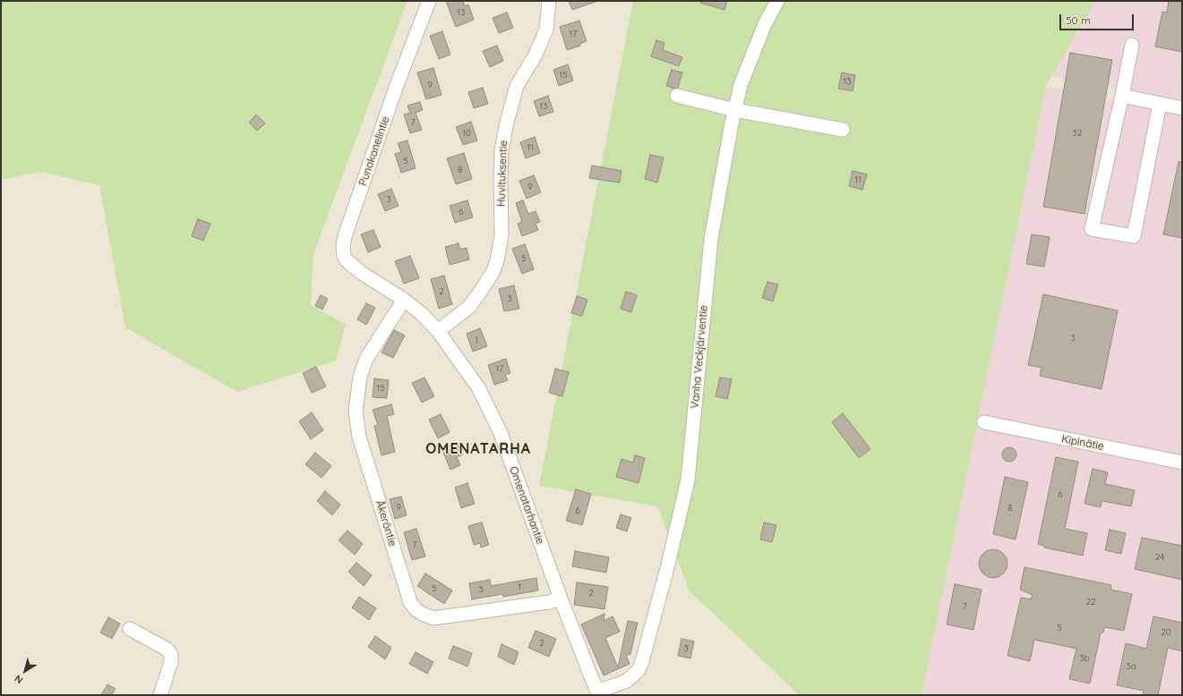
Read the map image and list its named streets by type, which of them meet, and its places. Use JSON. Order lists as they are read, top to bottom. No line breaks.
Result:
{"streets":{"street":["Punakanelintie","Huvituksentie","Vanha Veckjärventie","Kipinätie","Omenatarhantie","Åkeröntie"]},"crossings":[["Punakanelintie","Omenatarhantie"],["Huvituksentie","Omenatarhantie"],["Vanha Veckjärventie","Omenatarhantie"],["Omenatarhantie","Åkeröntie"]],"districts":["OMENATARHA"],"house_numbers":["13","17","15","13","9","13","7","10","32","11","5","8","11","9","3","6","5","2","3","3","1","17","15","6","9","8","6","7","24","1","5","3","2","22","7","5","20","2","3","3b","3a"],"scale_bar":"50 m","north":"bottom left"}
